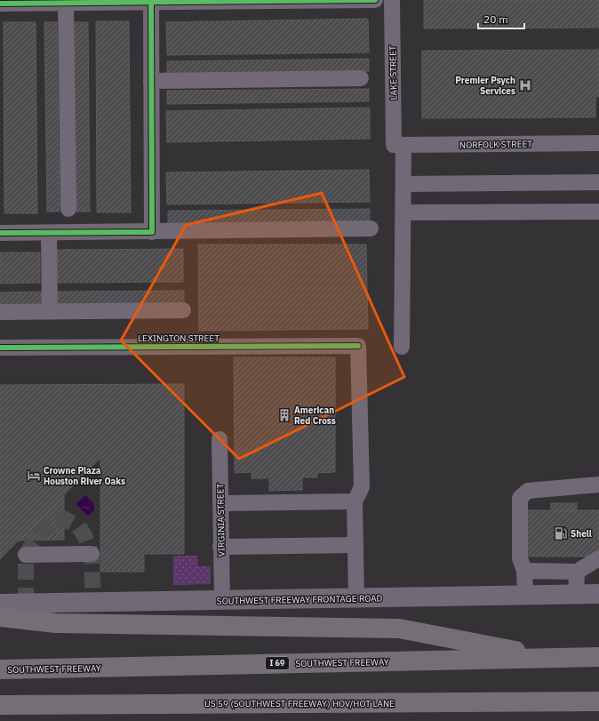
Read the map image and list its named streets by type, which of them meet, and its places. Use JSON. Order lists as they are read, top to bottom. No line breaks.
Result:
{"streets":{"highway":["SOUTHWEST FREEWAY","I 69","US 59 (SOUTHWEST FREEWAY) HOV/HOT LANE"],"main road":["SOUTHWEST FREEWAY FRONTAGE ROAD"],"street":["LAKE STREET","NORFOLK STREET","LEXINGTON STREET","VIRGINIA STREET"]},"crossings":[["LAKE STREET","NORFOLK STREET"],["VIRGINIA STREET","SOUTHWEST FREEWAY FRONTAGE ROAD"]],"places":{"hospital":["Premier Psych Services"],"building":["American Red Cross"],"hotel":["Crowne Plaza Houston River Oaks"],"fuel station":["Shell"]},"scale_bar":"20 m"}
